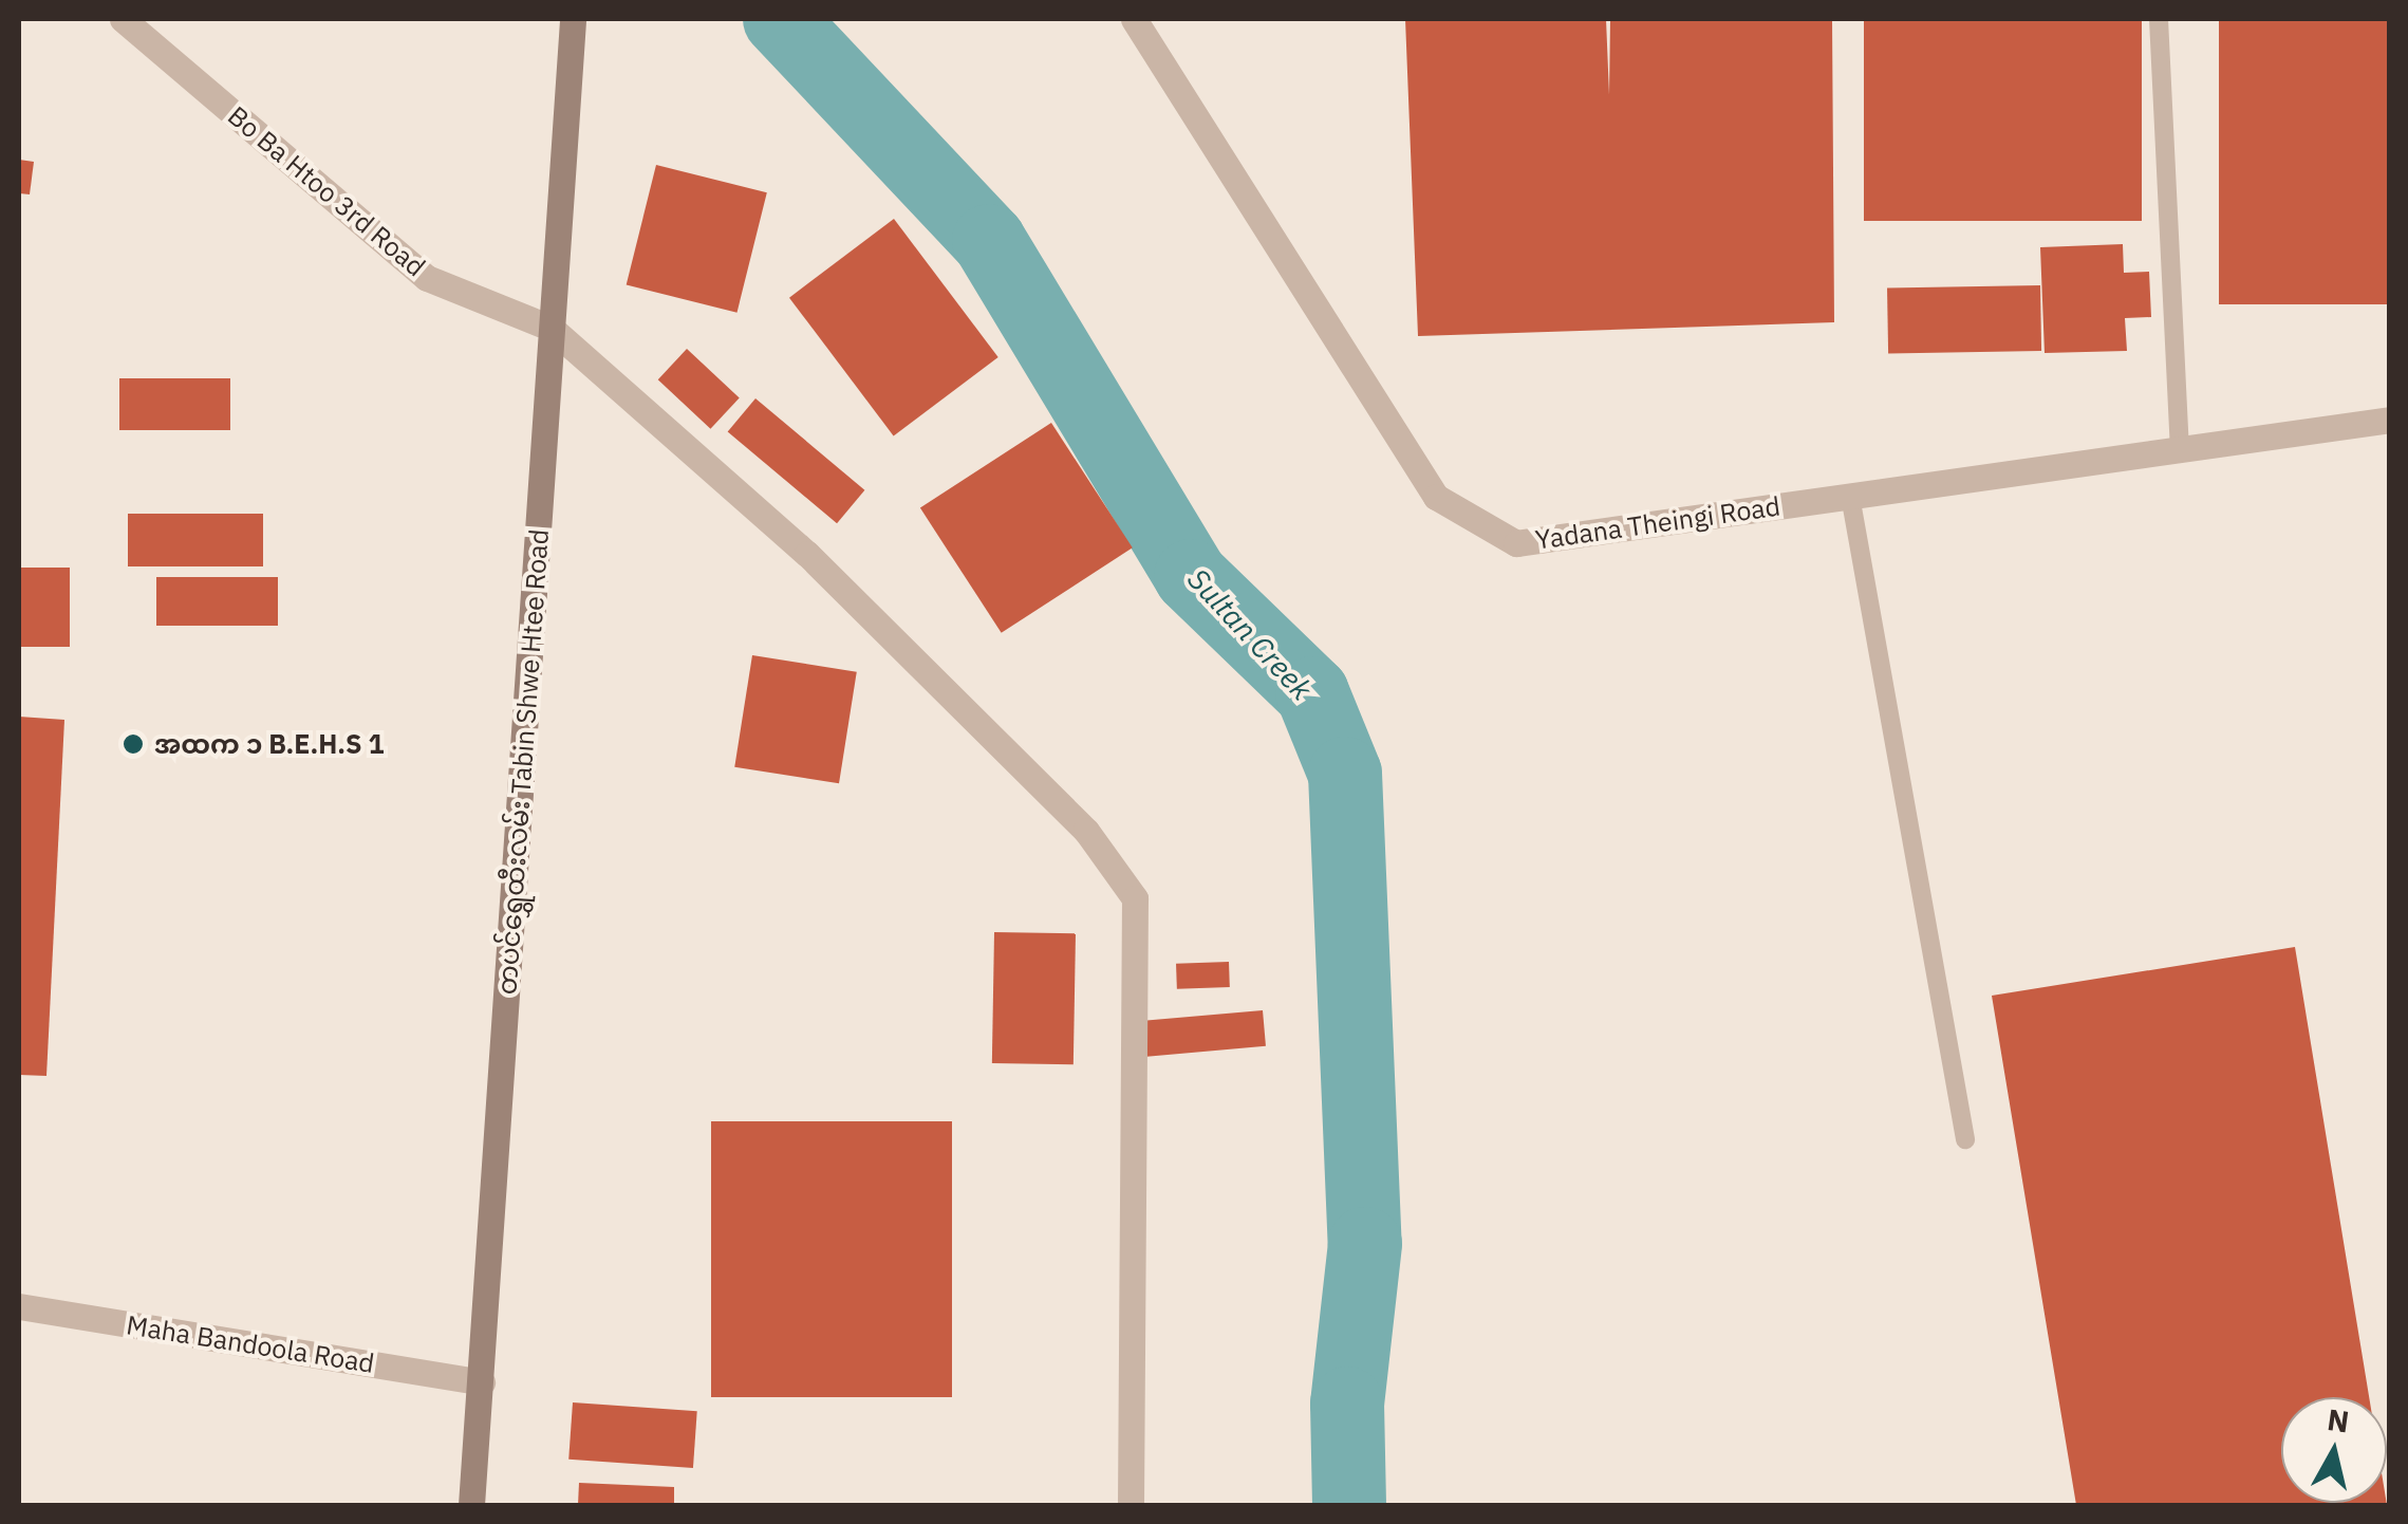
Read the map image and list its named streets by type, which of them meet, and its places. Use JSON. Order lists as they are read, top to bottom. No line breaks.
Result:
{"streets":{"main road":["တပင်ရွှေထီးလမ်း Tabin Shwe Htee Road"],"street":["Bo Ba Htoo 3rd Road","Yadana Theingi Road","Maha Bandoola Road"]},"crossings":[["Bo Ba Htoo 3rd Road","တပင်ရွှေထီးလမ်း Tabin Shwe Htee Road"],["တပင်ရွှေထီးလမ်း Tabin Shwe Htee Road","Maha Bandoola Road"]],"water":["Sultan Creek"],"places":["အထက ၁ B.E.H.S 1"],"north":"top"}
